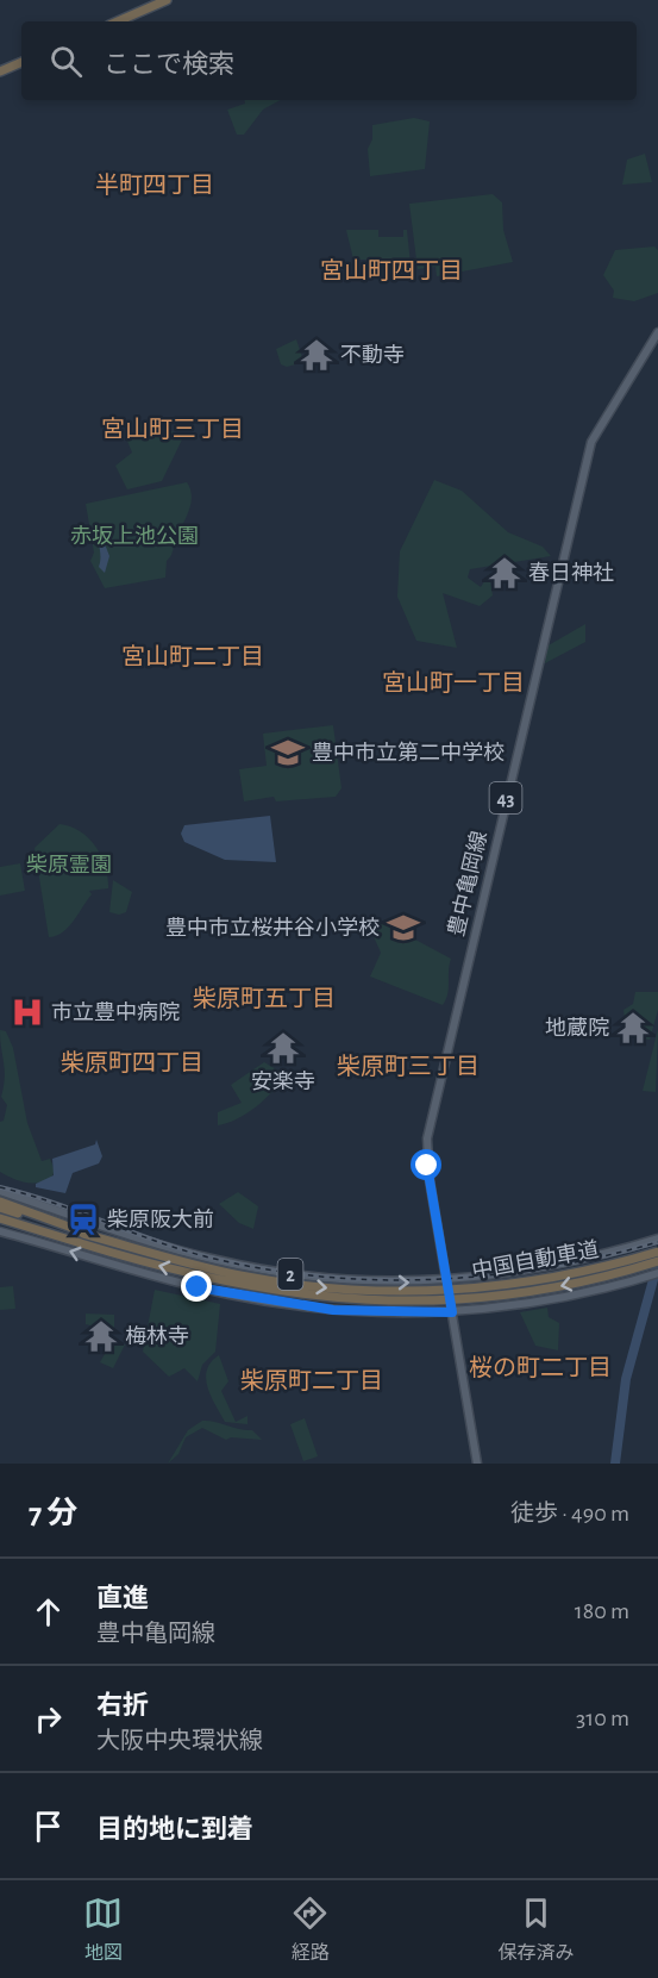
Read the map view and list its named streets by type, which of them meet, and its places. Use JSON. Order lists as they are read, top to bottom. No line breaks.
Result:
{"streets":{"highway":["中国自動車道"],"main road":["43","豊中亀岡線","2"]},"crossings":[["豊中亀岡線","2"]],"districts":["半町四丁目","宮山町四丁目","宮山町三丁目","宮山町二丁目","宮山町一丁目","柴原町五丁目","柴原町四丁目","柴原町三丁目","桜の町二丁目","柴原町二丁目"],"parks":["赤坂上池公園","柴原霊園"],"places":{"temple":["不動寺","春日神社","地蔵院","安楽寺","梅林寺"],"school or university":["豊中市立第二中学校","豊中市立桜井谷小学校"],"hospital":["市立豊中病院"],"station":["柴原阪大前"]},"page":{"search":"ここで検索","heading":["7 分","徒歩 · 490 m"],"list":[["直進","豊中亀岡線","180 m"],["右折","大阪中央環状線","310 m"],"目的地に到着"],"nav":["地図","経路","保存済み"]}}
